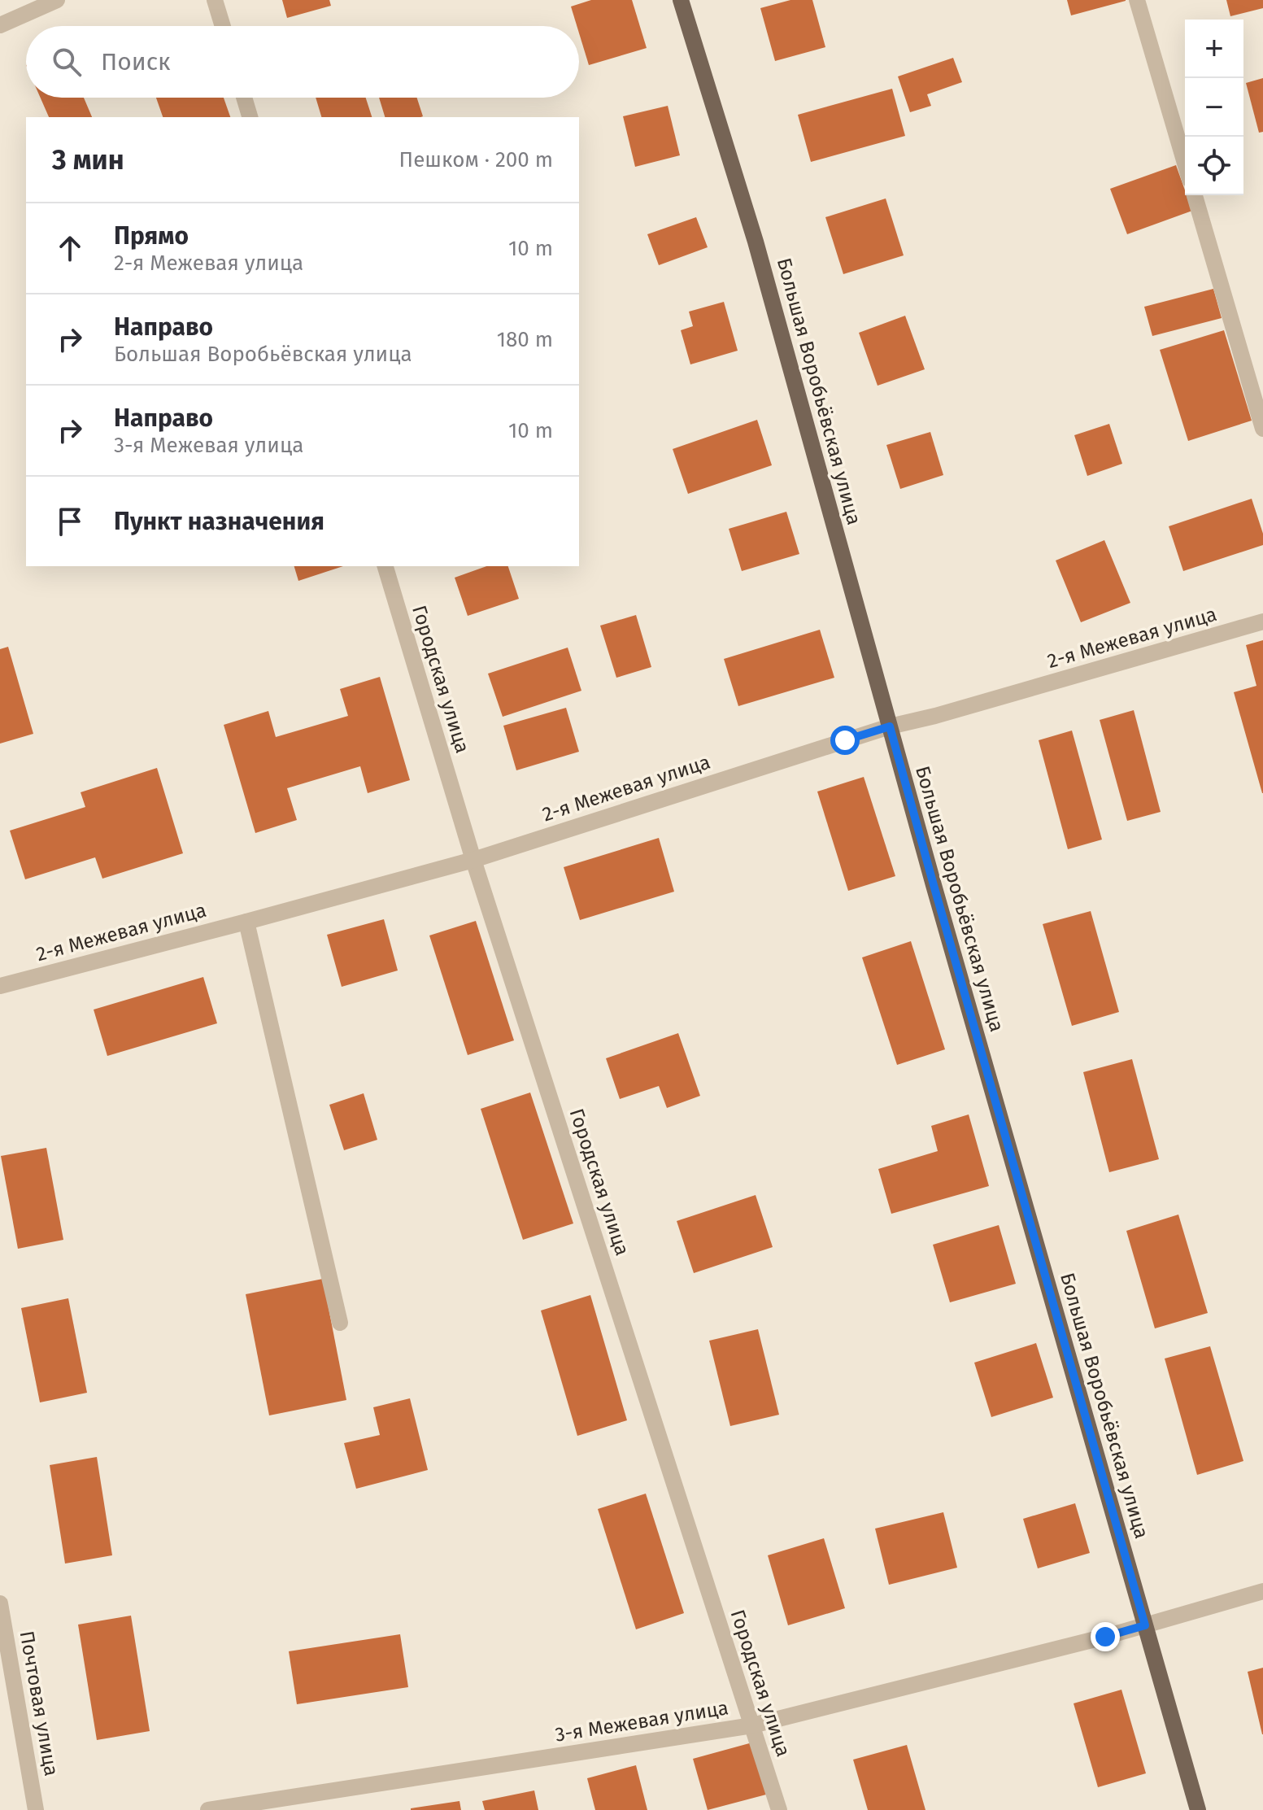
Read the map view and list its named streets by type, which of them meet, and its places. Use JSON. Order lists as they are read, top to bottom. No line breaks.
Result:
{"streets":{"main road":["Большая Воробьёвская улица"],"street":["2-я Межевая улица","Городская улица","Почтовая улица","3-я Межевая улица"]},"crossings":[["Большая Воробьёвская улица","2-я Межевая улица"],["Большая Воробьёвская улица","3-я Межевая улица"],["2-я Межевая улица","Городская улица"],["Городская улица","3-я Межевая улица"]],"page":{"map_buttons":["+","−"],"search":"Поиск","heading":["3 мин","Пешком · 200 m"],"list":[["Прямо","2-я Межевая улица","10 m"],["Направо","Большая Воробьёвская улица","180 m"],["Направо","3-я Межевая улица","10 m"],"Пункт назначения"]}}
